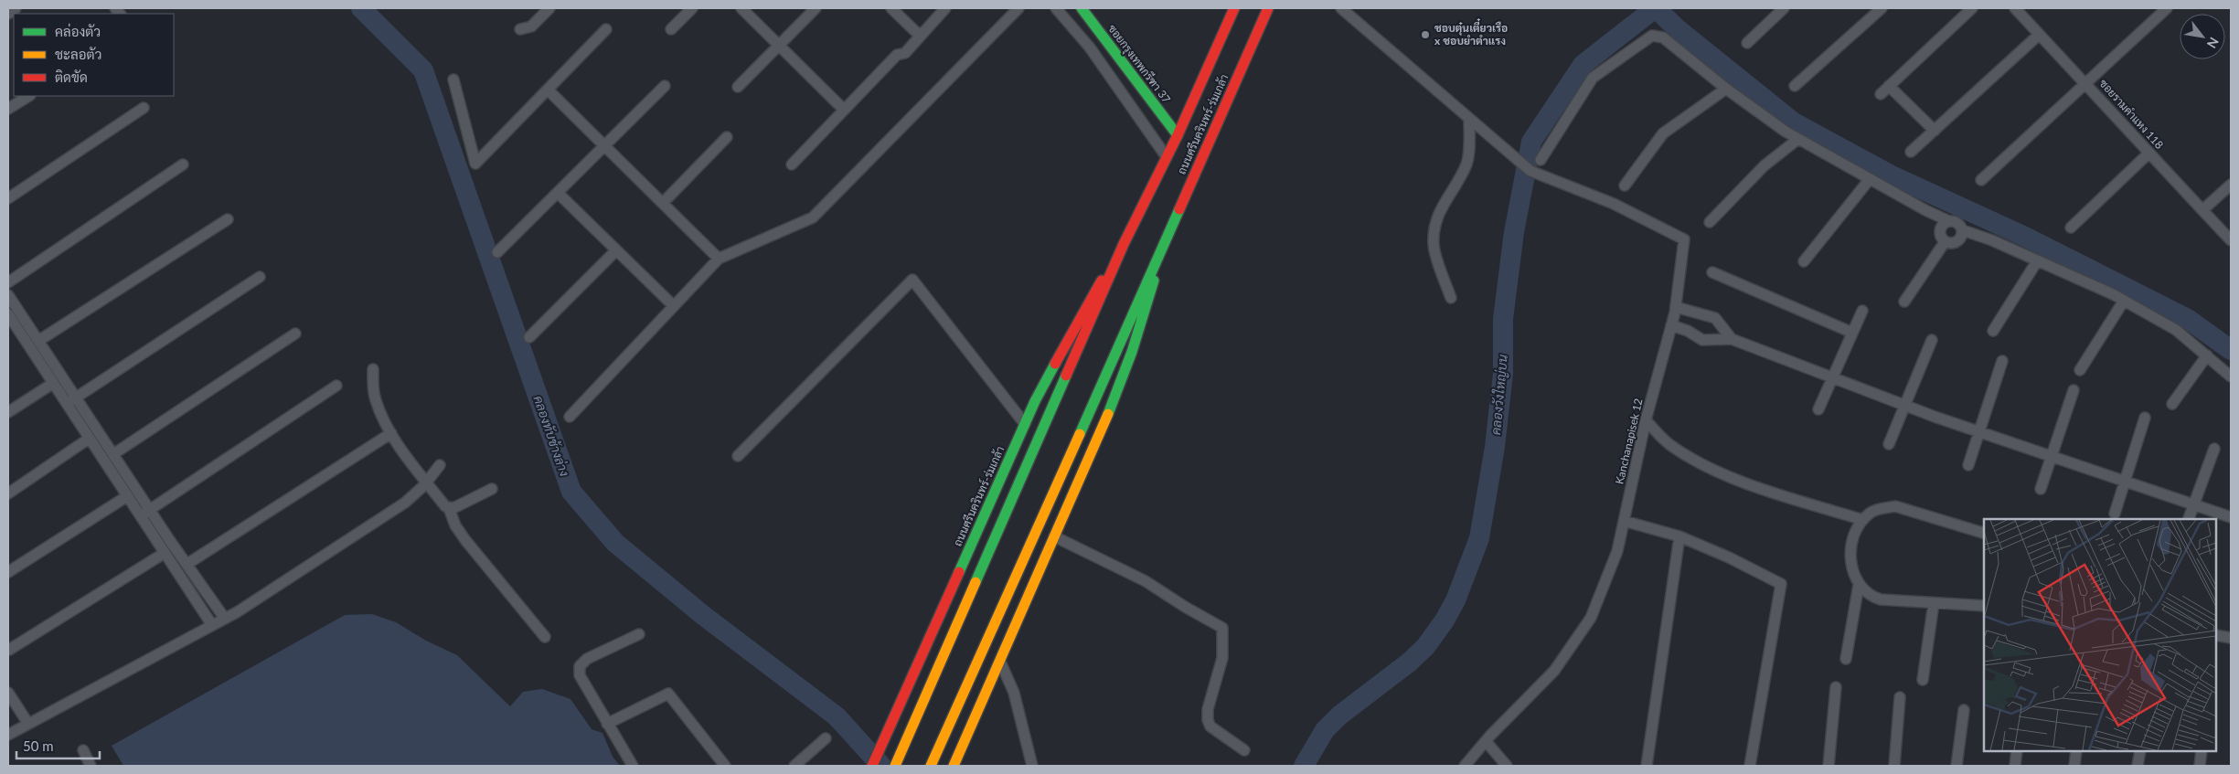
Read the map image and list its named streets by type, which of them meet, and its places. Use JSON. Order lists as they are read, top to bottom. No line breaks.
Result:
{"streets":{"main road":["ซอยกรุงเทพกรีฑา 37","ถนนศรีนครินทร์-ร่มเกล้า"],"street":["ซอยรามคำแหง 118","Kanchanapisek 12"]},"crossings":[["ซอยกรุงเทพกรีฑา 37","ถนนศรีนครินทร์-ร่มเกล้า"]],"water":["คลองวังใหญ่บน","คลองทับช้างล่าง"],"places":["ชอบตุ๋นเตี๋ยวเรือ x ชอบยำตำแรง"],"legend":["คล่องตัว","ชะลอตัว","ติดขัด"],"scale_bar":"50 m","north":"bottom right"}
